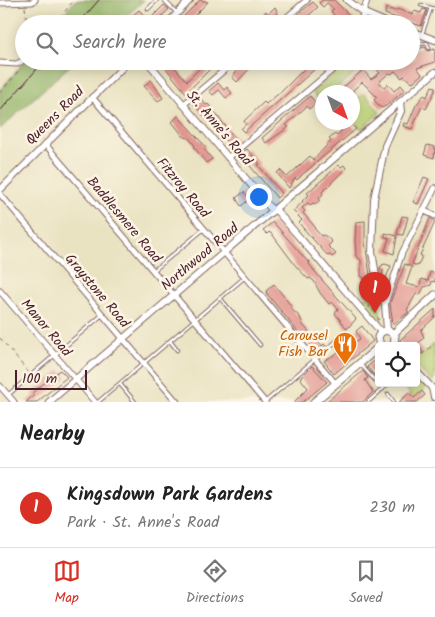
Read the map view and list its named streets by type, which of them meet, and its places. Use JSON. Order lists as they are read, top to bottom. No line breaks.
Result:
{"streets":{"street":["Queens Road","St. Anne's Road","Fitzroy Road","Baddlesmere Road","Northwood Road","Graystone Road","Manor Road"]},"crossings":[["Queens Road","Fitzroy Road"],["Queens Road","Baddlesmere Road"],["St. Anne's Road","Northwood Road"],["Fitzroy Road","Northwood Road"],["Baddlesmere Road","Northwood Road"],["Northwood Road","Graystone Road"],["Northwood Road","Manor Road"]],"places":{"restaurant":["Carousel Fish Bar"]},"scale_bar":"100 m","north":"bottom right","page":{"search":"Search here","pins":"1","scale":"100 m","heading":"Nearby","list":[{"mark":"1","name":"Kingsdown Park Gardens","note":"Park · St. Anne's Road","value":"230 m"}],"nav":["Map","Directions","Saved"]}}
